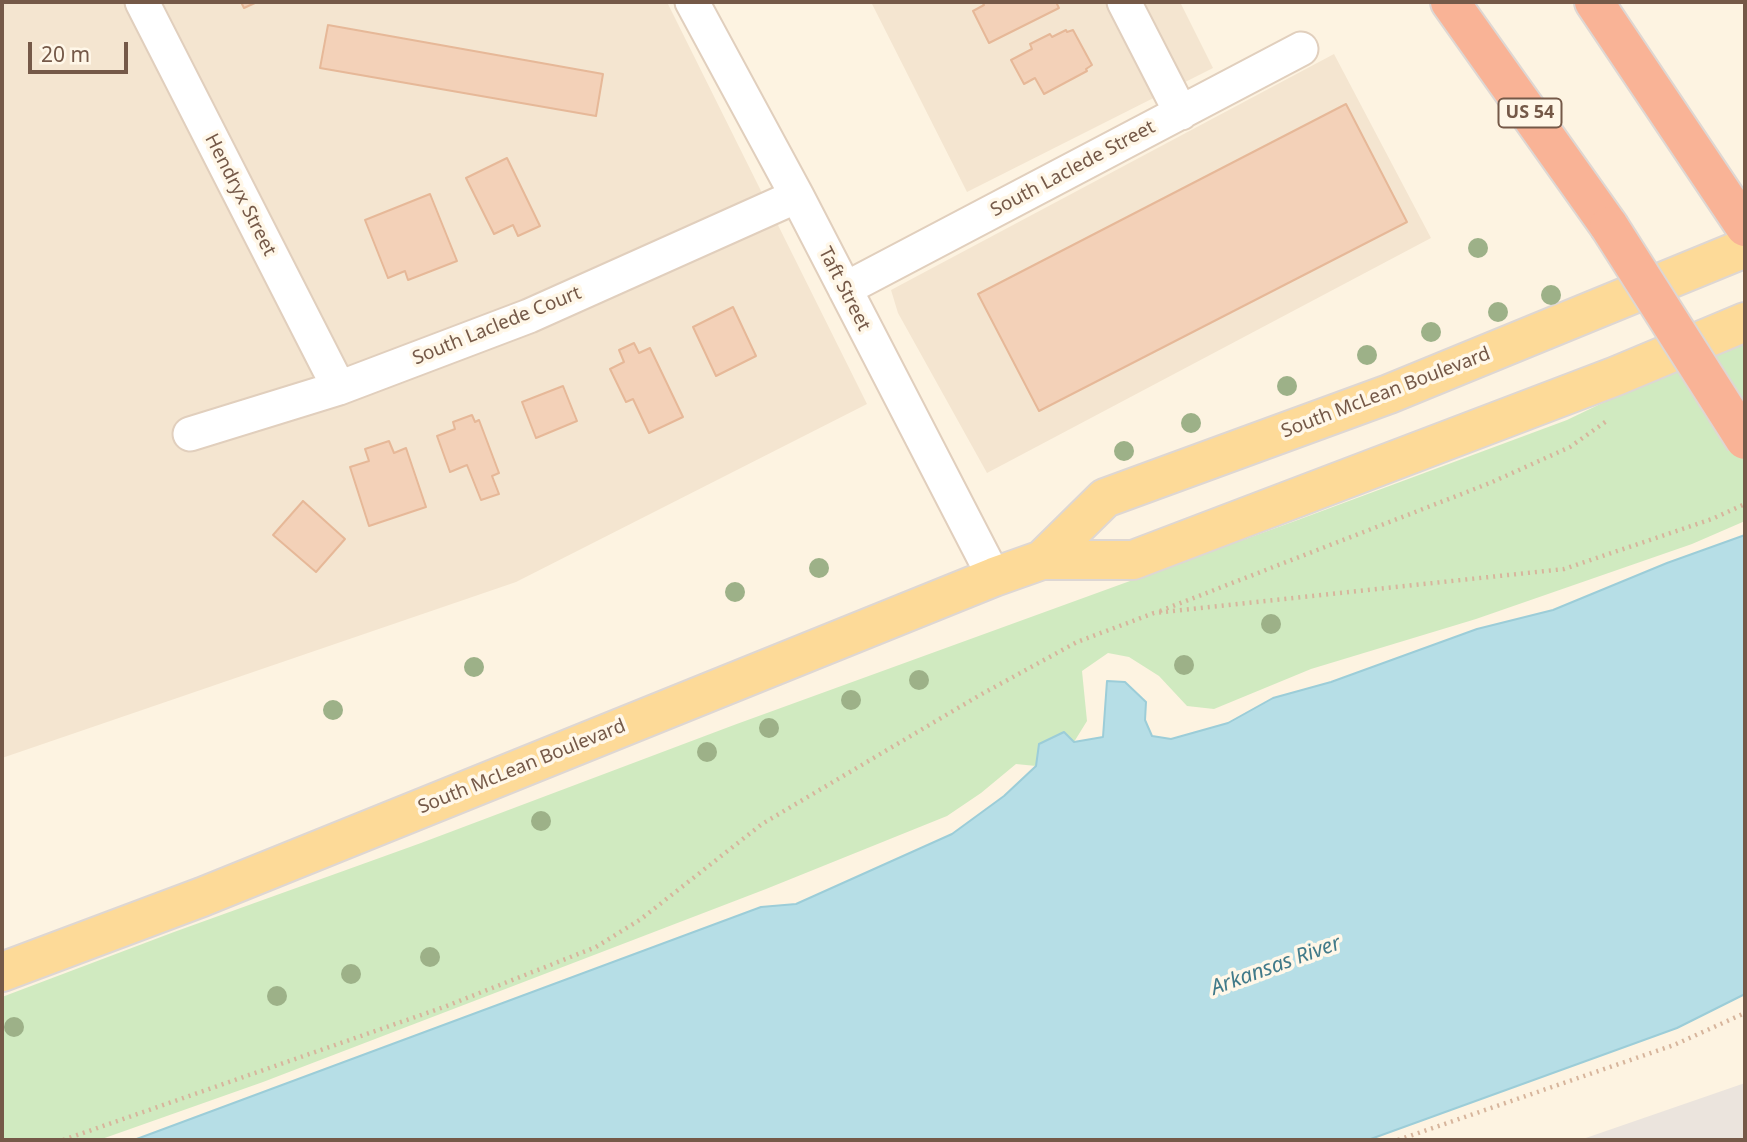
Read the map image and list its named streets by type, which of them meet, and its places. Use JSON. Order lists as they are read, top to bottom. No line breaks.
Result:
{"streets":{"highway":["US 54"],"main road":["South McLean Boulevard"],"street":["South Laclede Street","Hendryx Street","Taft Street","South Laclede Court"]},"crossings":[["South Laclede Street","Taft Street"],["Hendryx Street","South Laclede Court"],["Taft Street","South Laclede Court"],["Taft Street","South McLean Boulevard"]],"water":["Arkansas River"],"scale_bar":"20 m"}
